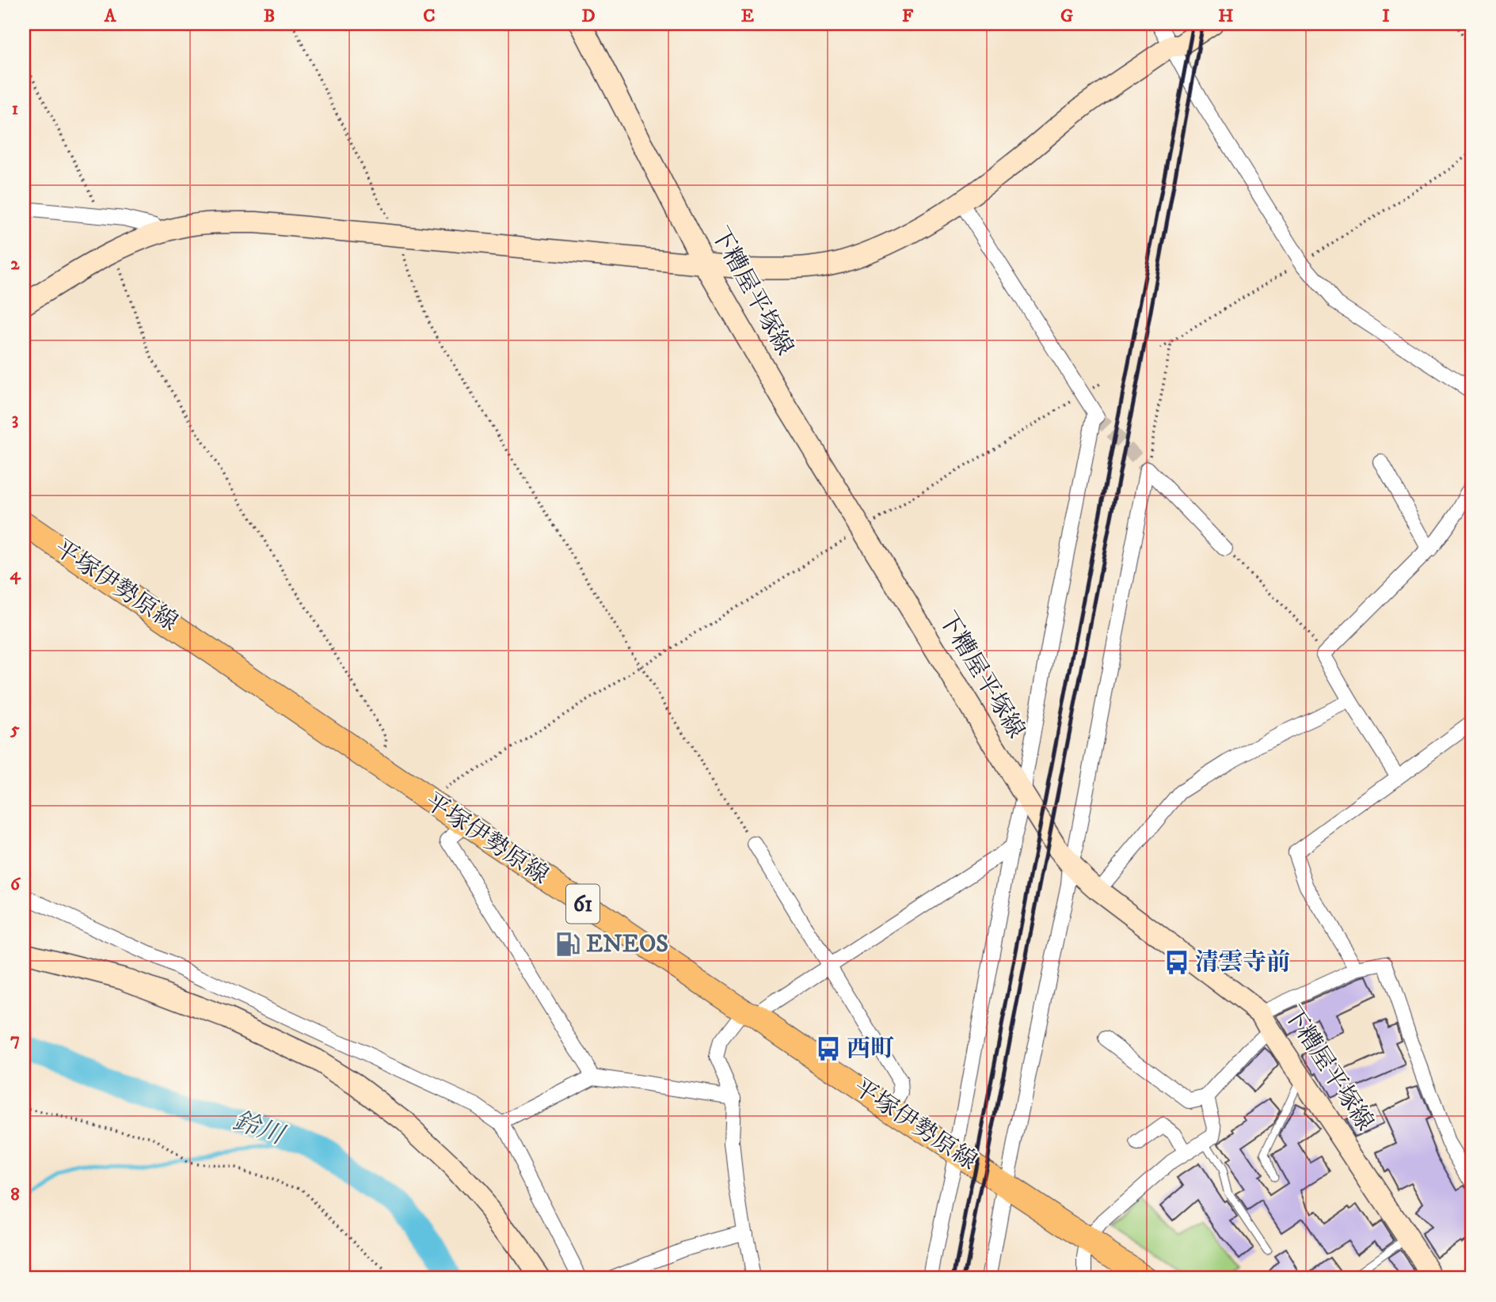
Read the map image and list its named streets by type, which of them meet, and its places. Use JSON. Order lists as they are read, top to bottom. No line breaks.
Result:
{"streets":{"main road":["平塚伊勢原線","61"],"street":["下糟屋平塚線"]},"water":["鈴川"],"places":{"fuel station":["ENEOS"],"bus stop":["清雲寺前","西町"]},"grid":{"columns":["A","B","C","D","E","F","G","H","I"],"rows":["1","2","3","4","5","6","7","8"]}}
